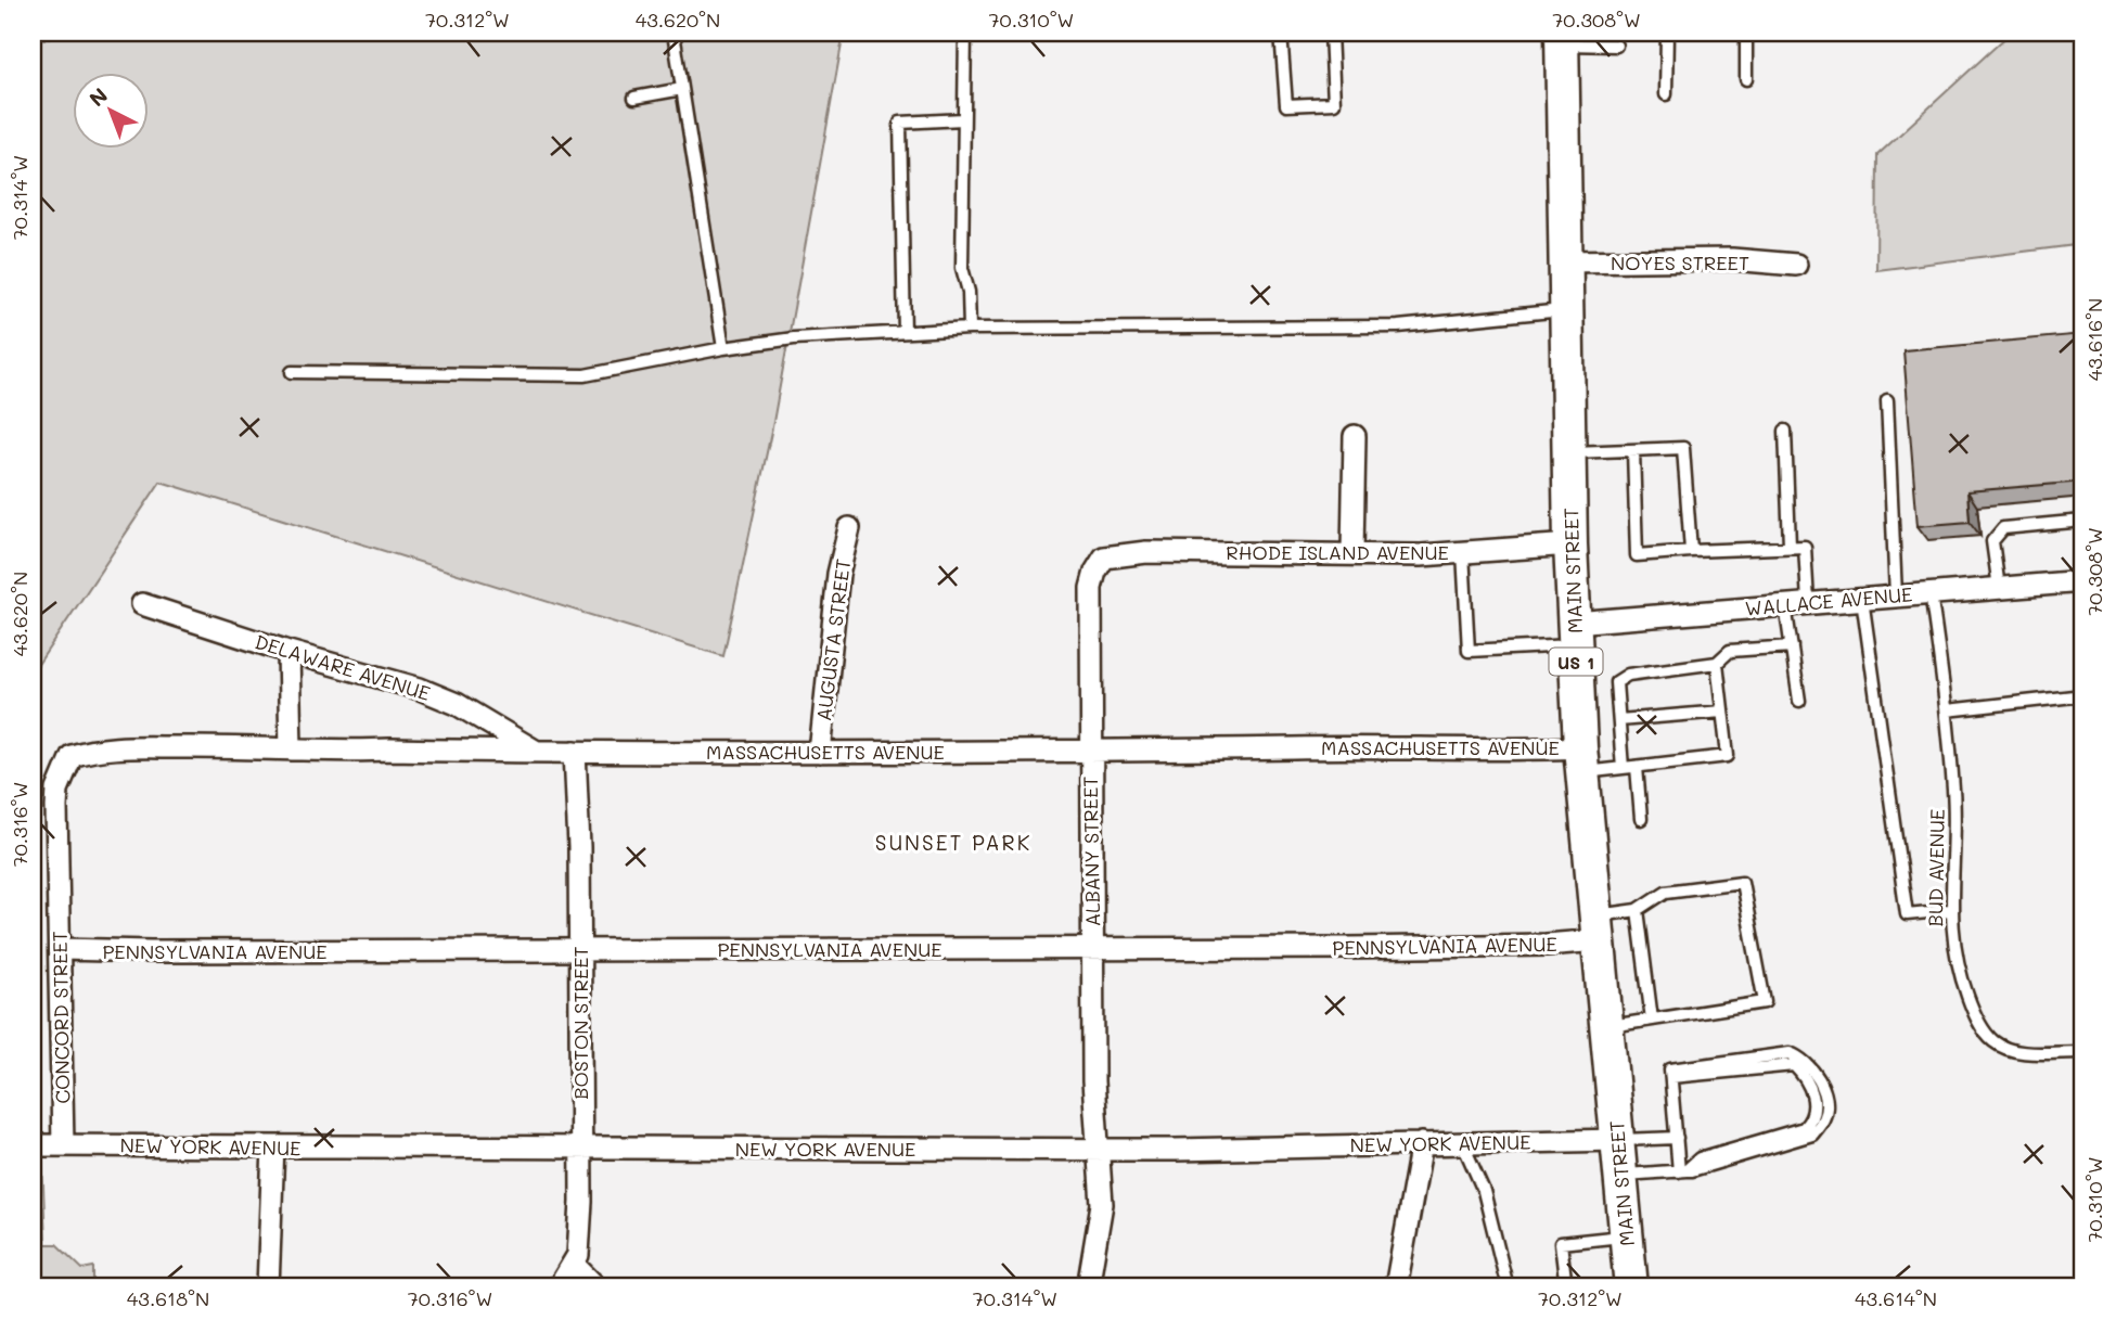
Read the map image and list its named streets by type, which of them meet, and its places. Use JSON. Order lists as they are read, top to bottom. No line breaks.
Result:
{"streets":{"main road":["MAIN STREET","US 1"],"street":["NOYES STREET","RHODE ISLAND AVENUE","WALLACE AVENUE","AUGUSTA STREET","DELAWARE AVENUE","MASSACHUSETTS AVENUE","ALBANY STREET","PENNSYLVANIA AVENUE","CONCORD STREET","BOSTON STREET","NEW YORK AVENUE"],"lane":["BUD AVENUE"]},"crossings":[["NOYES STREET","MAIN STREET"],["RHODE ISLAND AVENUE","MAIN STREET"],["RHODE ISLAND AVENUE","ALBANY STREET"],["MAIN STREET","WALLACE AVENUE"],["MAIN STREET","MASSACHUSETTS AVENUE"],["MAIN STREET","PENNSYLVANIA AVENUE"],["MAIN STREET","NEW YORK AVENUE"],["WALLACE AVENUE","BUD AVENUE"],["AUGUSTA STREET","MASSACHUSETTS AVENUE"],["DELAWARE AVENUE","MASSACHUSETTS AVENUE"],["MASSACHUSETTS AVENUE","ALBANY STREET"],["MASSACHUSETTS AVENUE","CONCORD STREET"],["MASSACHUSETTS AVENUE","BOSTON STREET"],["ALBANY STREET","PENNSYLVANIA AVENUE"],["ALBANY STREET","NEW YORK AVENUE"],["PENNSYLVANIA AVENUE","CONCORD STREET"],["PENNSYLVANIA AVENUE","BOSTON STREET"],["CONCORD STREET","NEW YORK AVENUE"],["BOSTON STREET","NEW YORK AVENUE"]],"districts":["SUNSET PARK"],"north":"top left","coordinates":["70.312°W","43.620°N","70.310°W","70.308°W","70.314°W","43.616°N","70.316°W","43.618°N","43.614°N"]}
